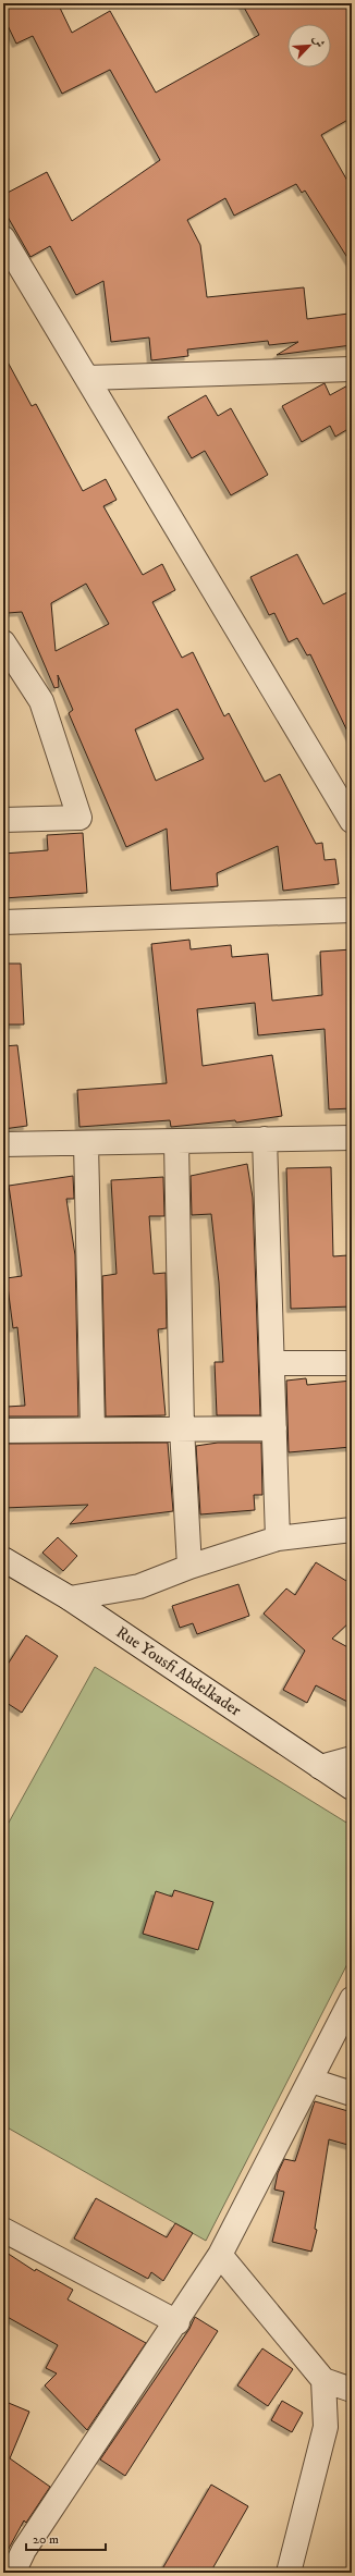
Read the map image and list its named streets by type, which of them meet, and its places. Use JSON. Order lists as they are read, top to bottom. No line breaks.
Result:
{"streets":{"street":["Rue Yousfi Abdelkader"]},"scale_bar":"20 m","north":"top right"}
